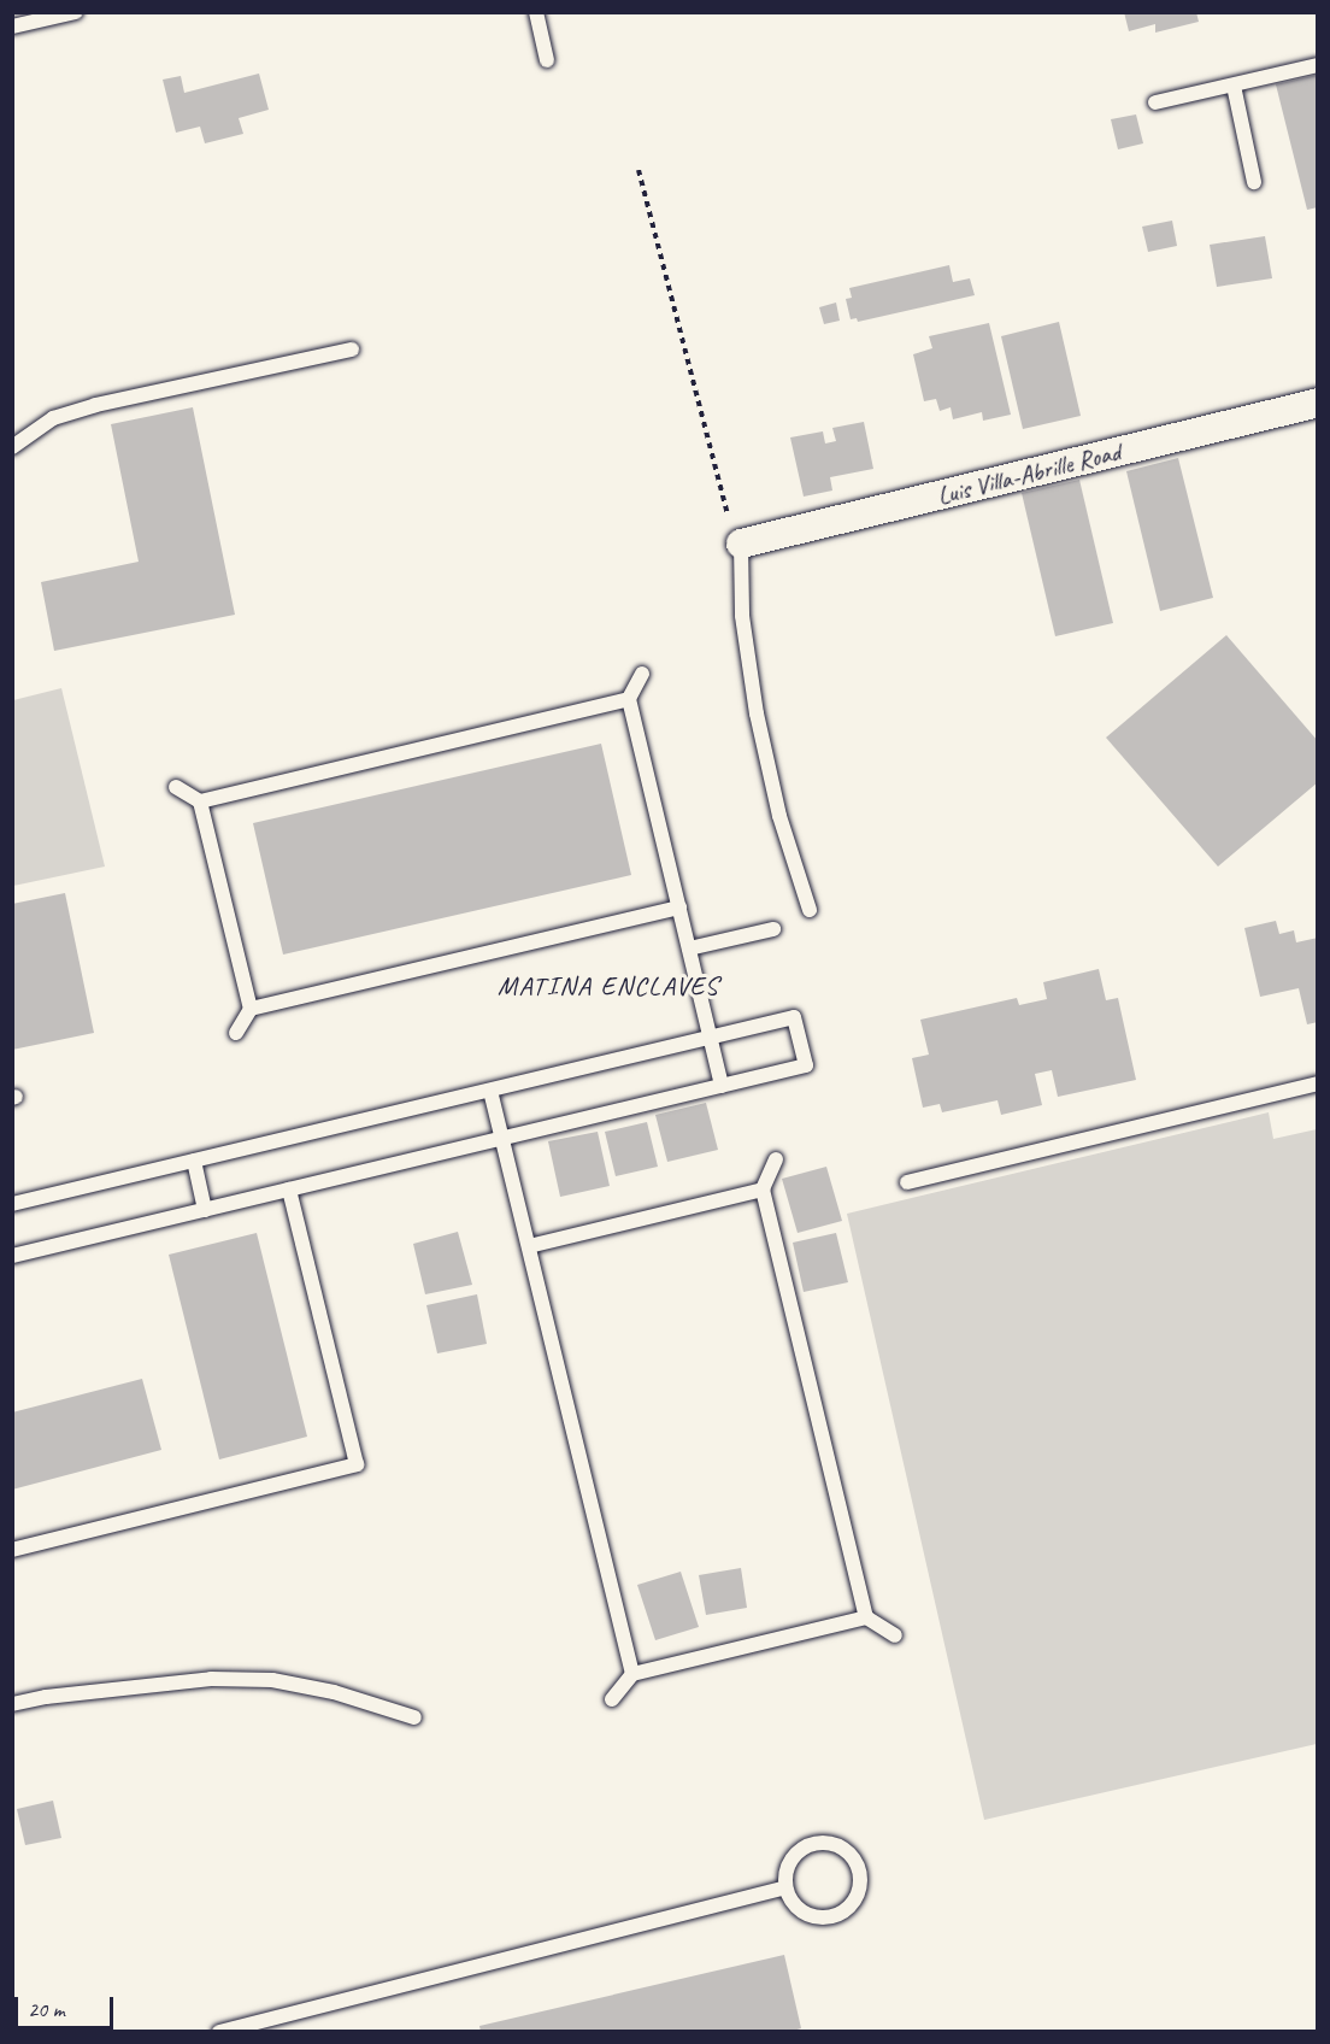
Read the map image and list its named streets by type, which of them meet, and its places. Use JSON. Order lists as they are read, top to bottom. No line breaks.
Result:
{"streets":{"street":["Luis Villa-Abrille Road"]},"districts":["MATINA ENCLAVES"],"scale_bar":"20 m"}
